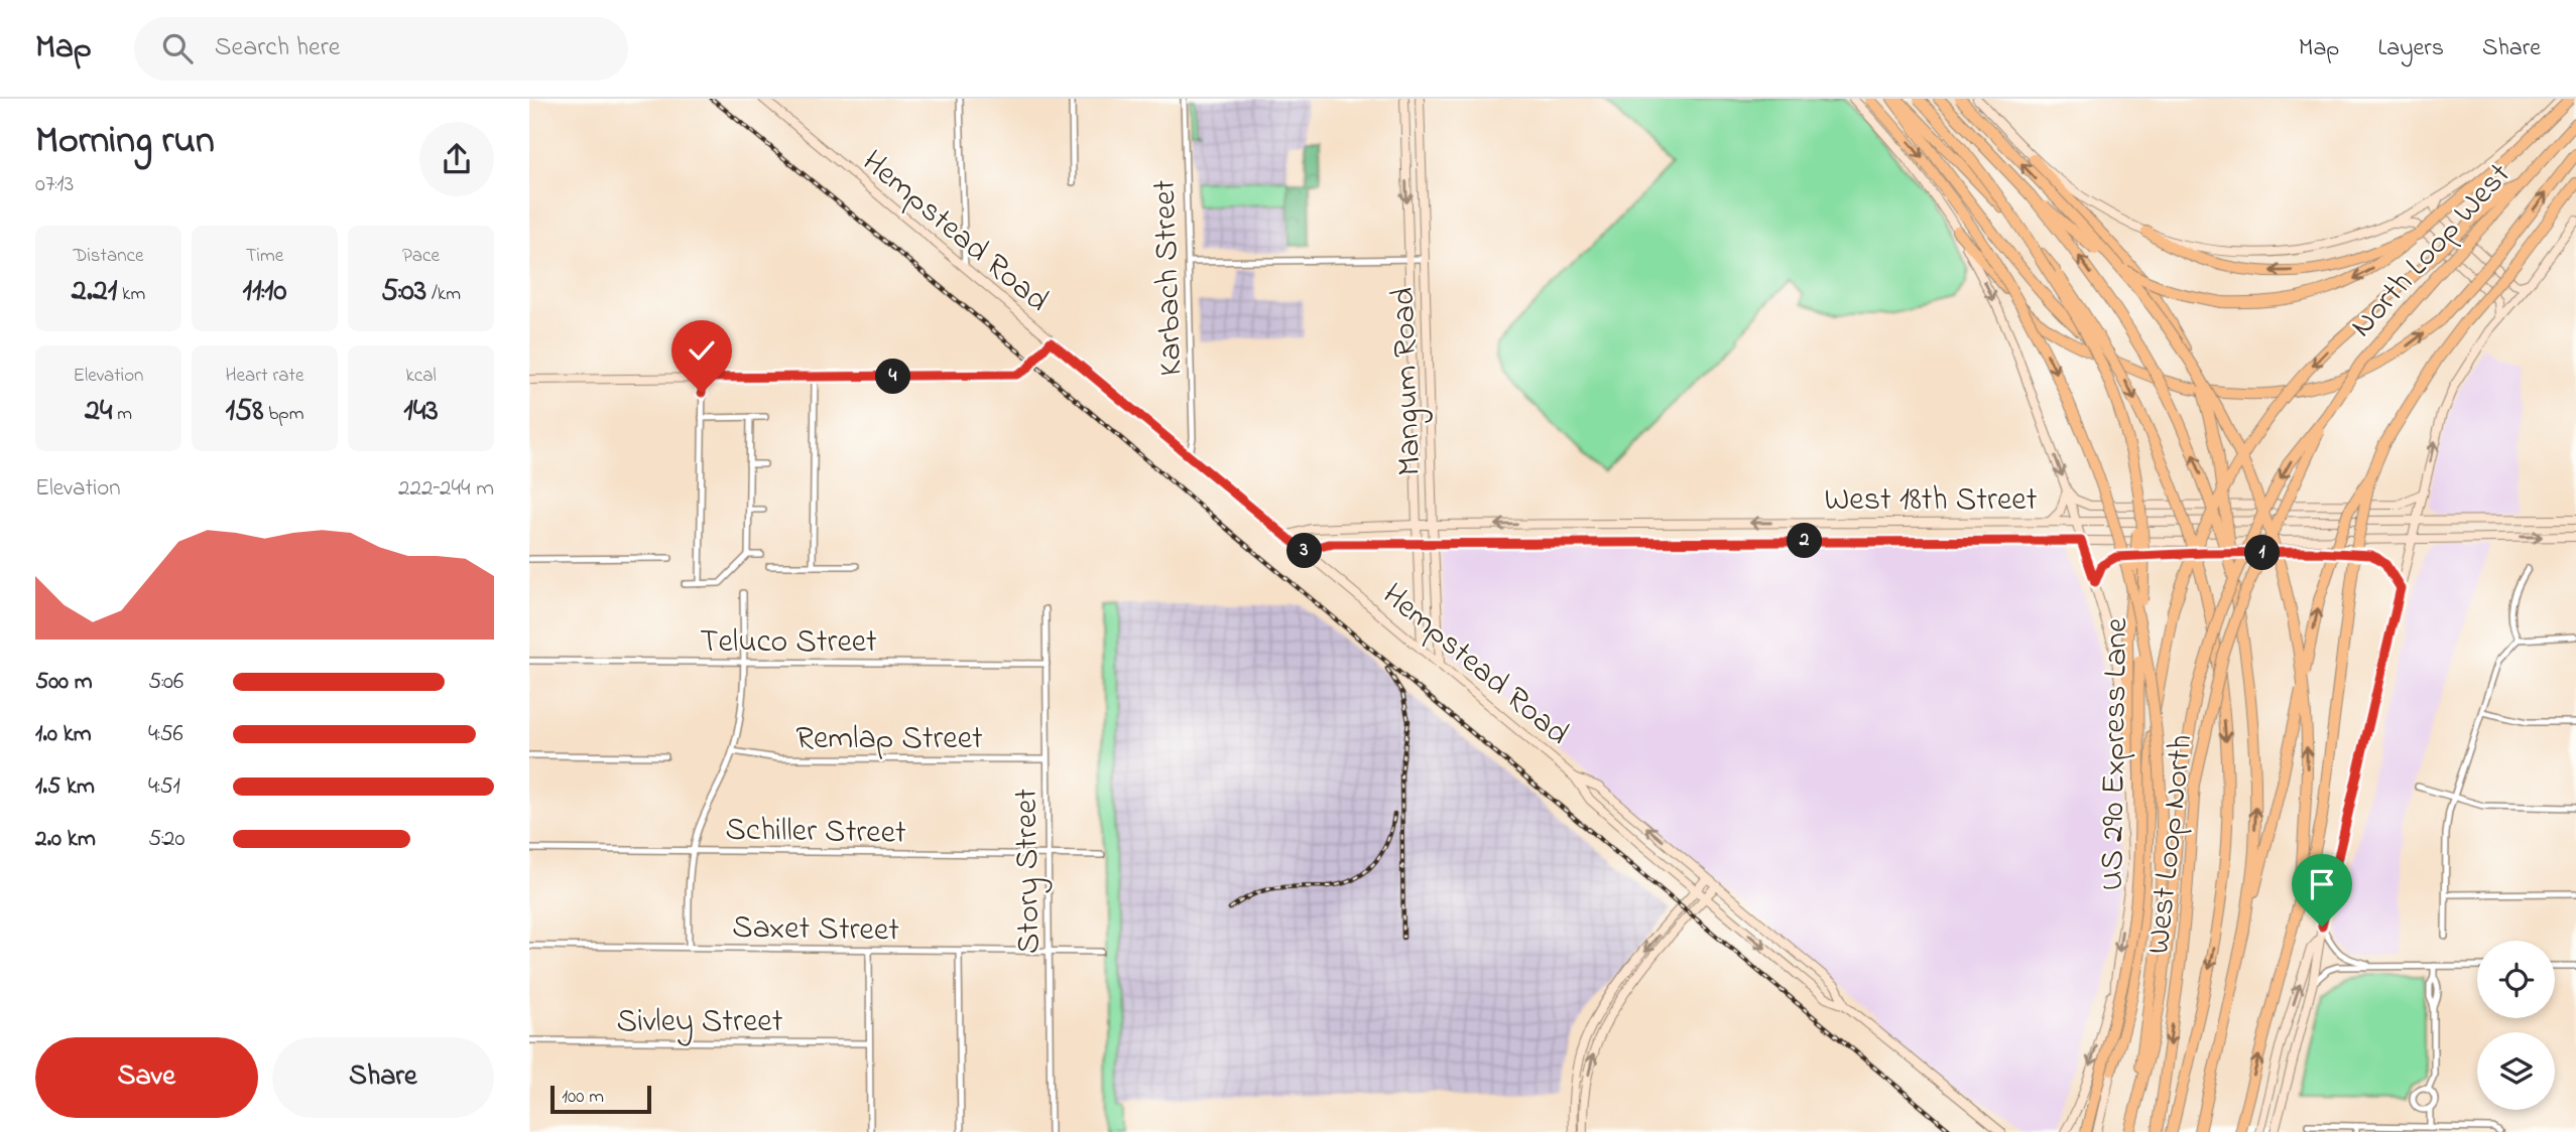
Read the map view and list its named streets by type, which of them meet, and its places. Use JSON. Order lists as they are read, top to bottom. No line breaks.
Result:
{"streets":{"highway":["North Loop West","US 290 Express Lane","West Loop North"],"main road":["Hempstead Road","Mangum Road","West 18th Street"],"street":["Karbach Street","Teluco Street","Remlap Street","Schiller Street","Story Street","Saxet Street","Sivley Street"]},"crossings":[["Hempstead Road","Karbach Street"],["Hempstead Road","Mangum Road"],["Hempstead Road","West 18th Street"],["North Loop West","West Loop North"],["Mangum Road","West 18th Street"],["Teluco Street","Story Street"],["Remlap Street","Story Street"],["Schiller Street","Story Street"],["Story Street","Saxet Street"]],"scale_bar":"100 m","page":{"header":"Map","search":"Search here","nav":["Map","Layers","Share"],"heading":["Morning run","07:13"],"stats":[["Distance","2.21 km"],["Time","11:10"],["Pace","5:03 /km"],["Elevation","24 m"],["Heart rate","158 bpm"],["kcal","143"]],"pins":["4","2","3","1"],"chart":["Elevation","222–244 m"],"list":[{"name":"500 m","note":"5:06"},{"name":"1.0 km","note":"4:56"},{"name":"1.5 km","note":"4:51"},{"name":"2.0 km","note":"5:20"}],"buttons":["Save","Share"],"scale":"100 m"}}
